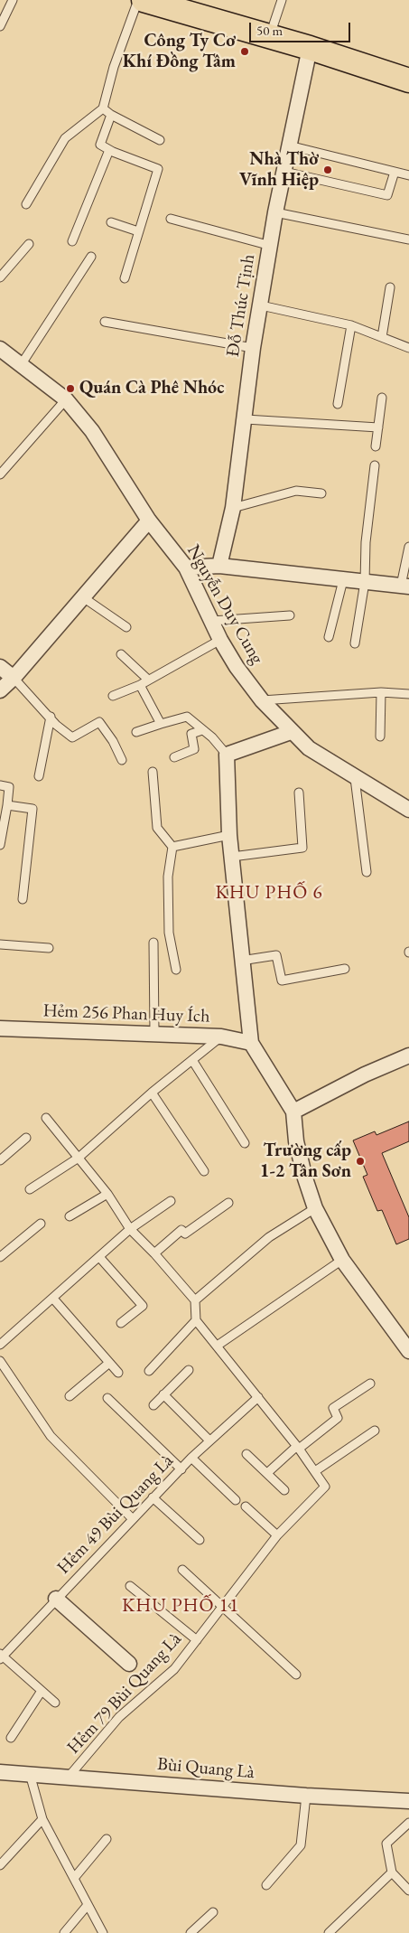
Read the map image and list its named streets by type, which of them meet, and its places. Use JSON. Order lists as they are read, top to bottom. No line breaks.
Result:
{"streets":{"street":["Đỗ Thúc Tịnh","Nguyễn Duy Cung","Hẻm 256 Phan Huy Ích","Bùi Quang Là"],"lane":["Hẻm 49 Bùi Quang Là","Hẻm 79 Bùi Quang Là"]},"crossings":[["Hẻm 79 Bùi Quang Là","Bùi Quang Là"]],"districts":["KHU PHỐ 6","KHU PHỐ 11"],"places":["Công Ty Cơ Khí Đồng Tâm","Nhà Thờ Vĩnh Hiệp","Quán Cà Phê Nhóc","Trường cấp 1-2 Tân Sơn"],"scale_bar":"50 m"}
